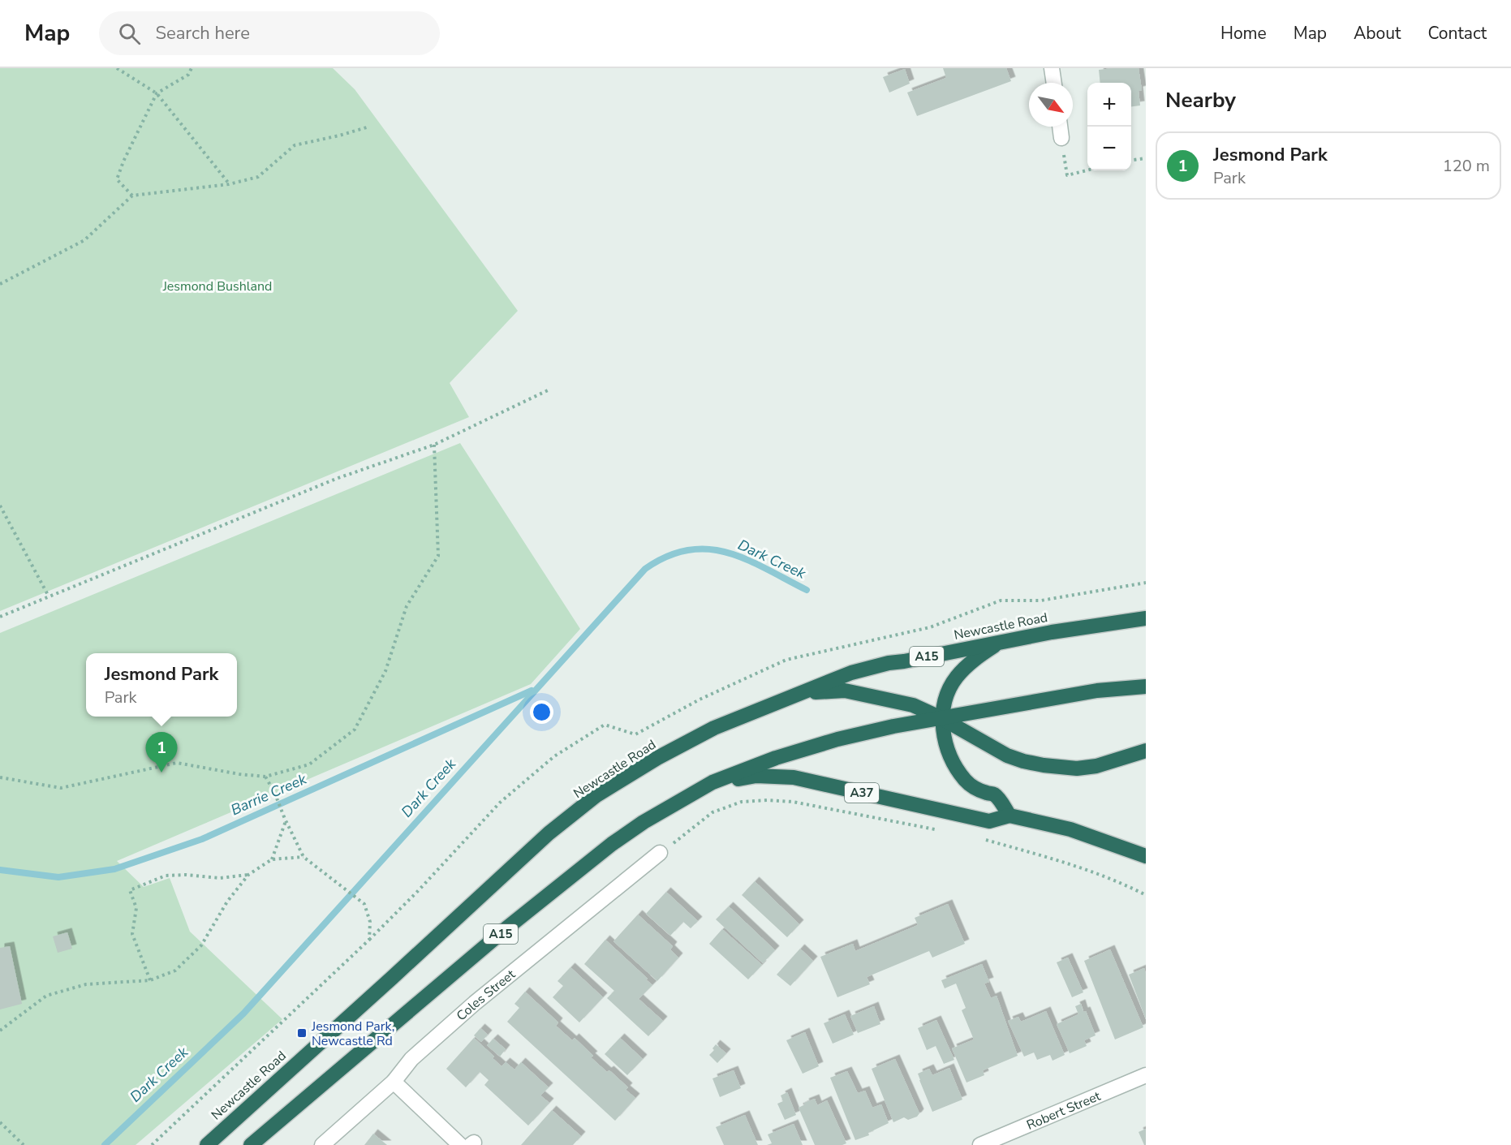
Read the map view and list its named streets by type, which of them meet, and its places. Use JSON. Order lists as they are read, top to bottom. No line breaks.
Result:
{"streets":{"highway":["Newcastle Road","A15","A37"],"street":["Coles Street","Robert Street"]},"crossings":[["A15","A37"]],"water":["Dark Creek","Barrie Creek"],"parks":["Jesmond Bushland"],"places":{"transit":["Jesmond Park, Newcastle Rd"]},"north":"bottom right","page":{"header":"Map","search":"Search here","nav":["Home","Map","About","Contact"],"heading":"Nearby","map_buttons":["+","−"],"list":[{"mark":"1","name":"Jesmond Park","note":"Park","value":"120 m"}],"popup":["Jesmond Park","Park"],"pins":"1"}}
